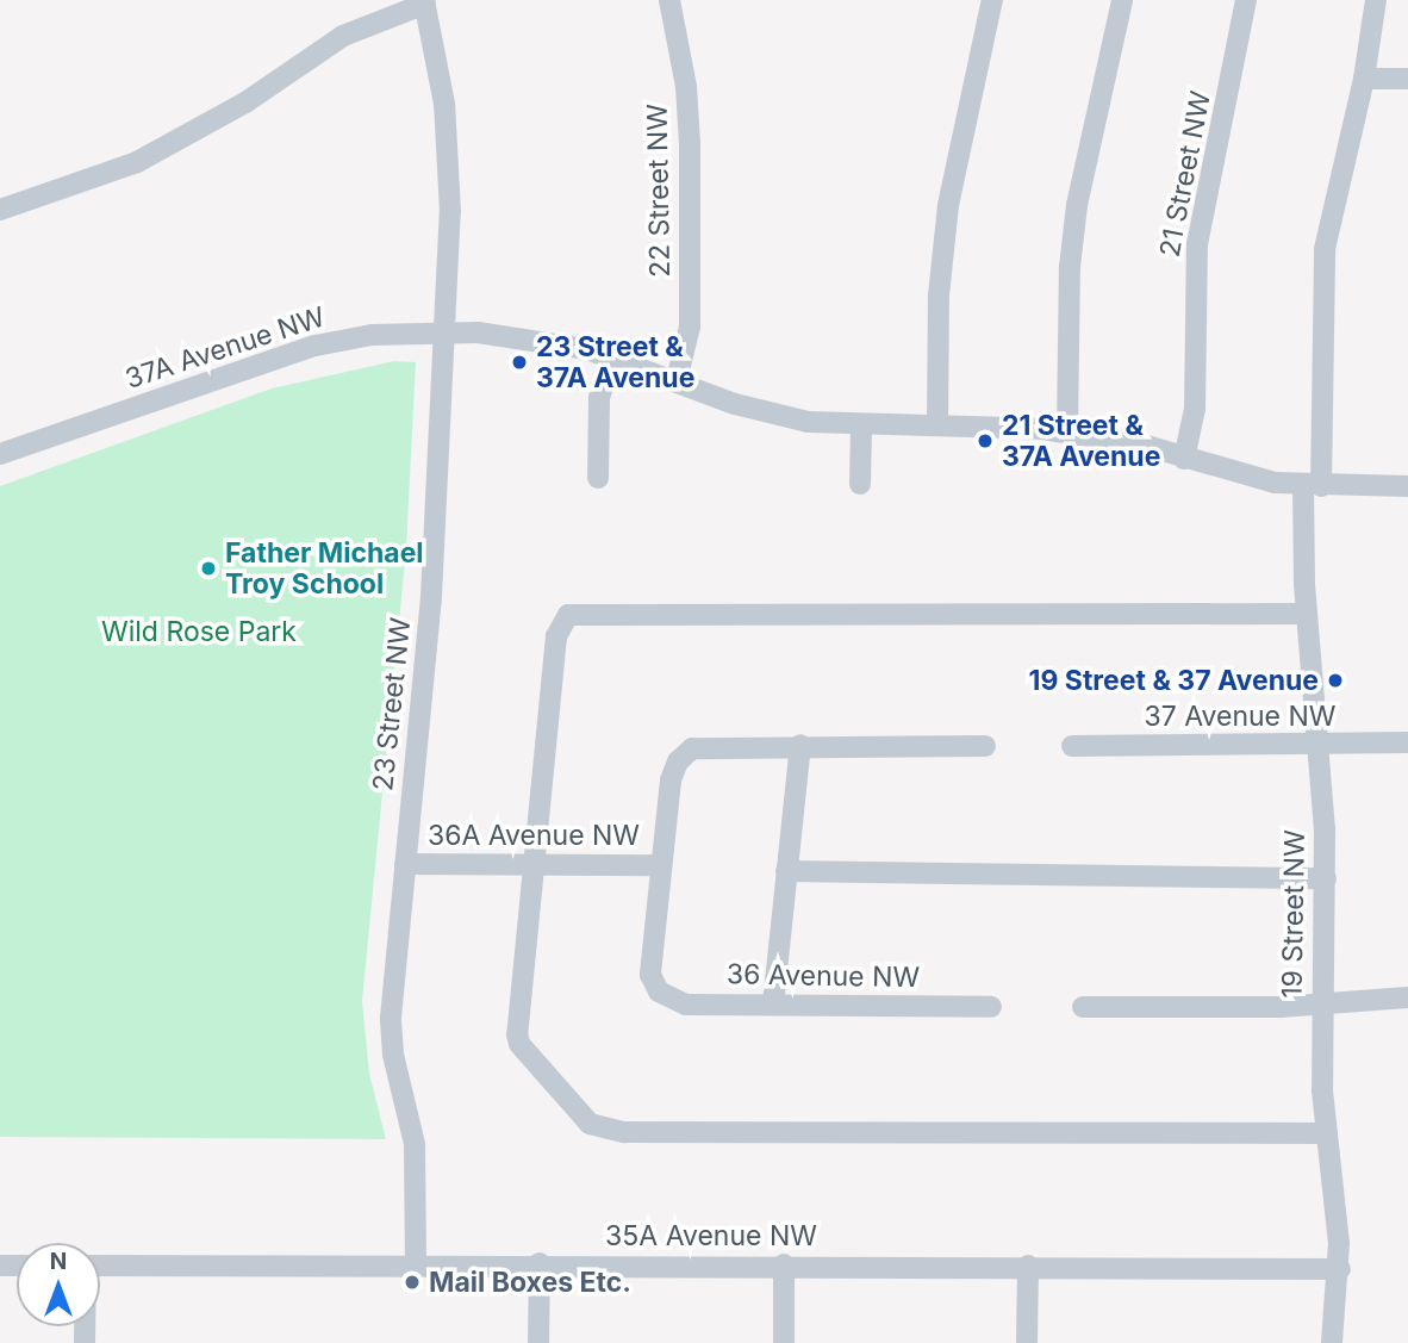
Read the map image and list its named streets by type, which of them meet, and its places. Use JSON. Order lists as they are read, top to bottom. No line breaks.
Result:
{"streets":{"street":["21 Street NW","22 Street NW","37A Avenue NW","23 Street NW","37 Avenue NW","36A Avenue NW","19 Street NW","36 Avenue NW","35A Avenue NW"]},"crossings":[["21 Street NW","37A Avenue NW"],["22 Street NW","37A Avenue NW"],["37A Avenue NW","23 Street NW"],["37A Avenue NW","19 Street NW"],["23 Street NW","36A Avenue NW"],["23 Street NW","35A Avenue NW"],["37 Avenue NW","19 Street NW"],["36A Avenue NW","36 Avenue NW"],["19 Street NW","35A Avenue NW"]],"parks":["Wild Rose Park"],"places":["23 Street & 37A Avenue","21 Street & 37A Avenue","Father Michael Troy School","19 Street & 37 Avenue","Mail Boxes Etc."],"north":"top"}
